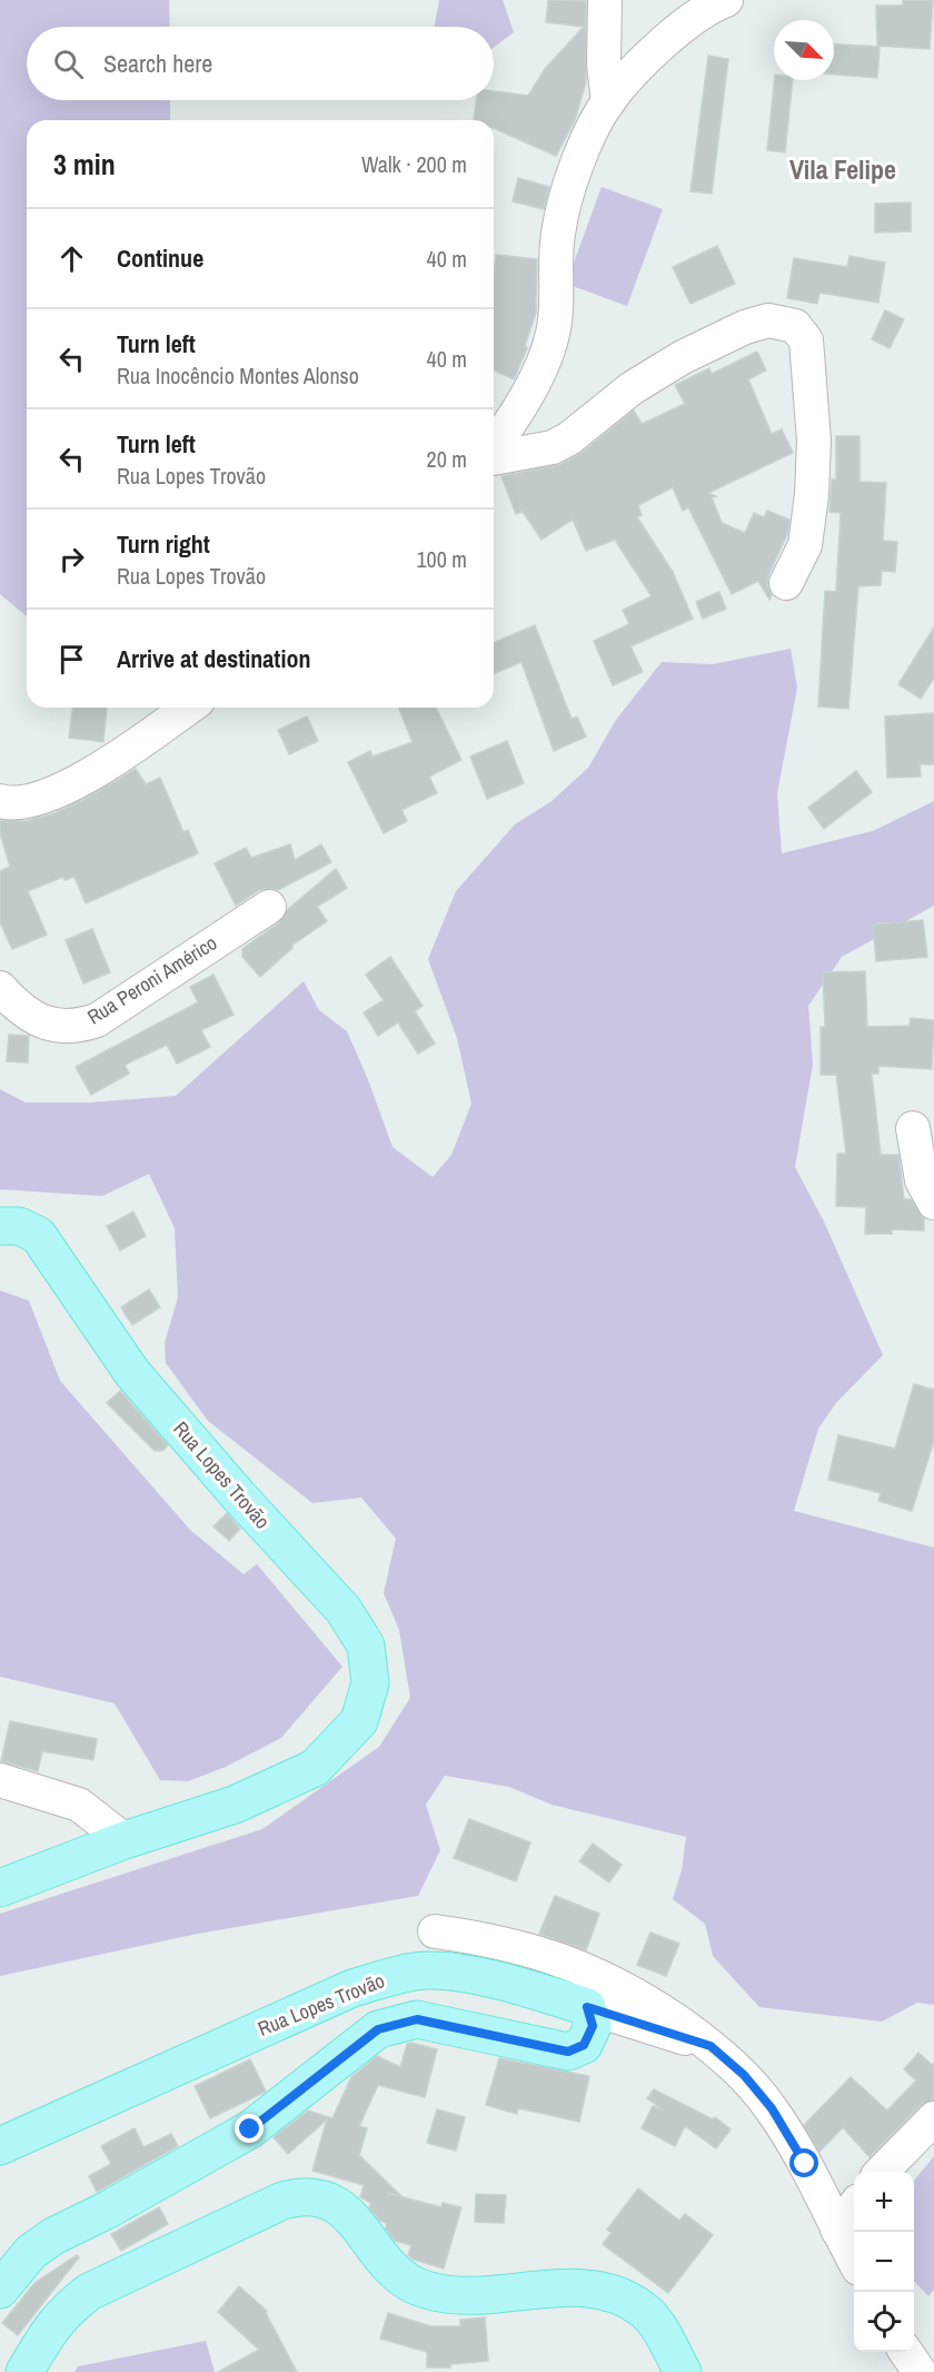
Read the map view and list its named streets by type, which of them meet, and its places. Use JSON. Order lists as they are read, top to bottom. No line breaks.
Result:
{"streets":{"main road":["Rua Lopes Trovão"],"street":["Rua Peroni Américo"]},"districts":["Vila Felipe"],"north":"bottom right","page":{"search":"Search here","heading":["3 min","Walk · 200 m"],"list":[["Continue","40 m"],["Turn left","Rua Inocêncio Montes Alonso","40 m"],["Turn left","Rua Lopes Trovão","20 m"],["Turn right","Rua Lopes Trovão","100 m"],"Arrive at destination"],"map_buttons":["+","−"]}}
